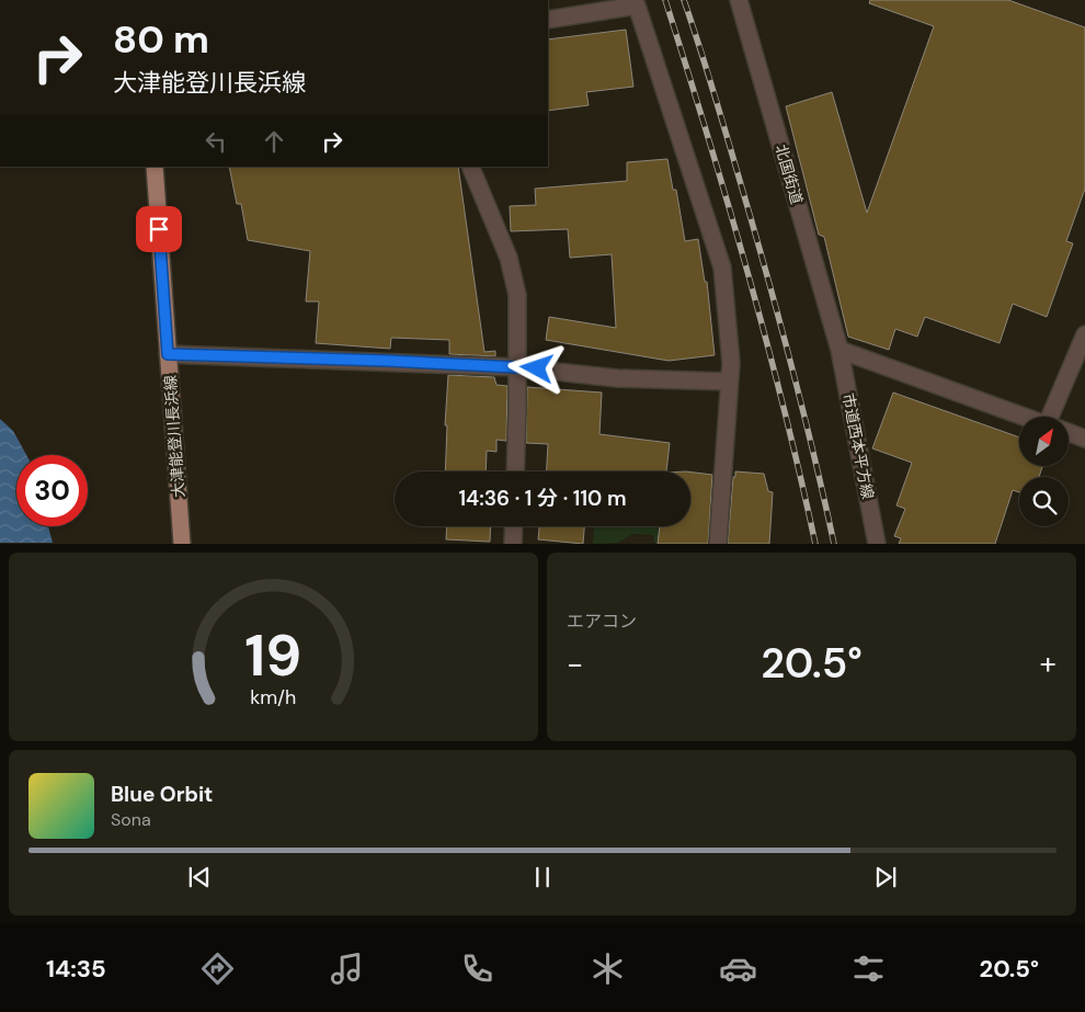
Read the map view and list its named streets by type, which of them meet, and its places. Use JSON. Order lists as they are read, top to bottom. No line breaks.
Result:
{"streets":{"main road":["大津能登川長浜線"],"street":["北国街道","市道西本平方線"]},"crossings":[["北国街道","市道西本平方線"]],"north":"top right","page":{"turn":["80 m","大津能登川長浜線"],"limit":"30","trip":"14:36 · 1 分 · 110 m","tile":"エアコン","heat":["−","20.5°","+"],"song":["Blue Orbit","Sona"],"tabs":["14:35","20.5°"],"gauge":["19","km/h"]}}
